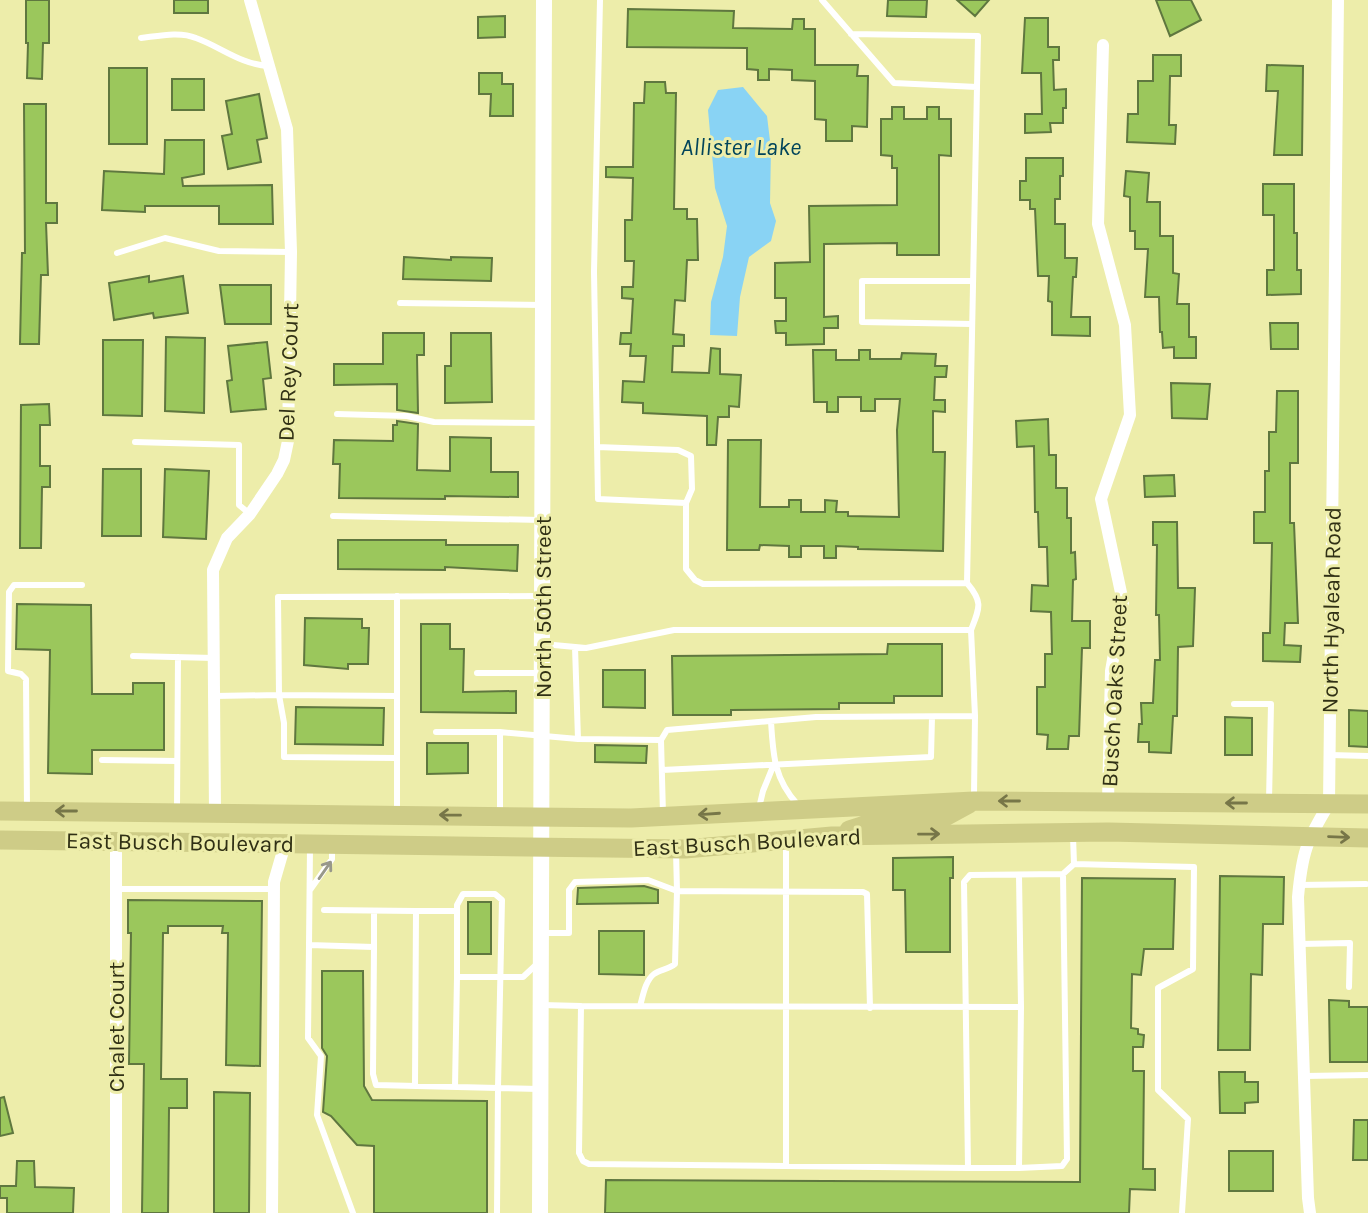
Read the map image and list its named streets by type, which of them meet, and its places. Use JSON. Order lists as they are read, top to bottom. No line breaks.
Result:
{"streets":{"main road":["East Busch Boulevard"],"street":["Del Rey Court","North 50th Street","North Hyaleah Road","Busch Oaks Street","Chalet Court"]},"crossings":[["Del Rey Court","East Busch Boulevard"],["North 50th Street","East Busch Boulevard"],["North Hyaleah Road","East Busch Boulevard"],["Busch Oaks Street","East Busch Boulevard"],["East Busch Boulevard","Chalet Court"]],"water":["Allister Lake"]}
